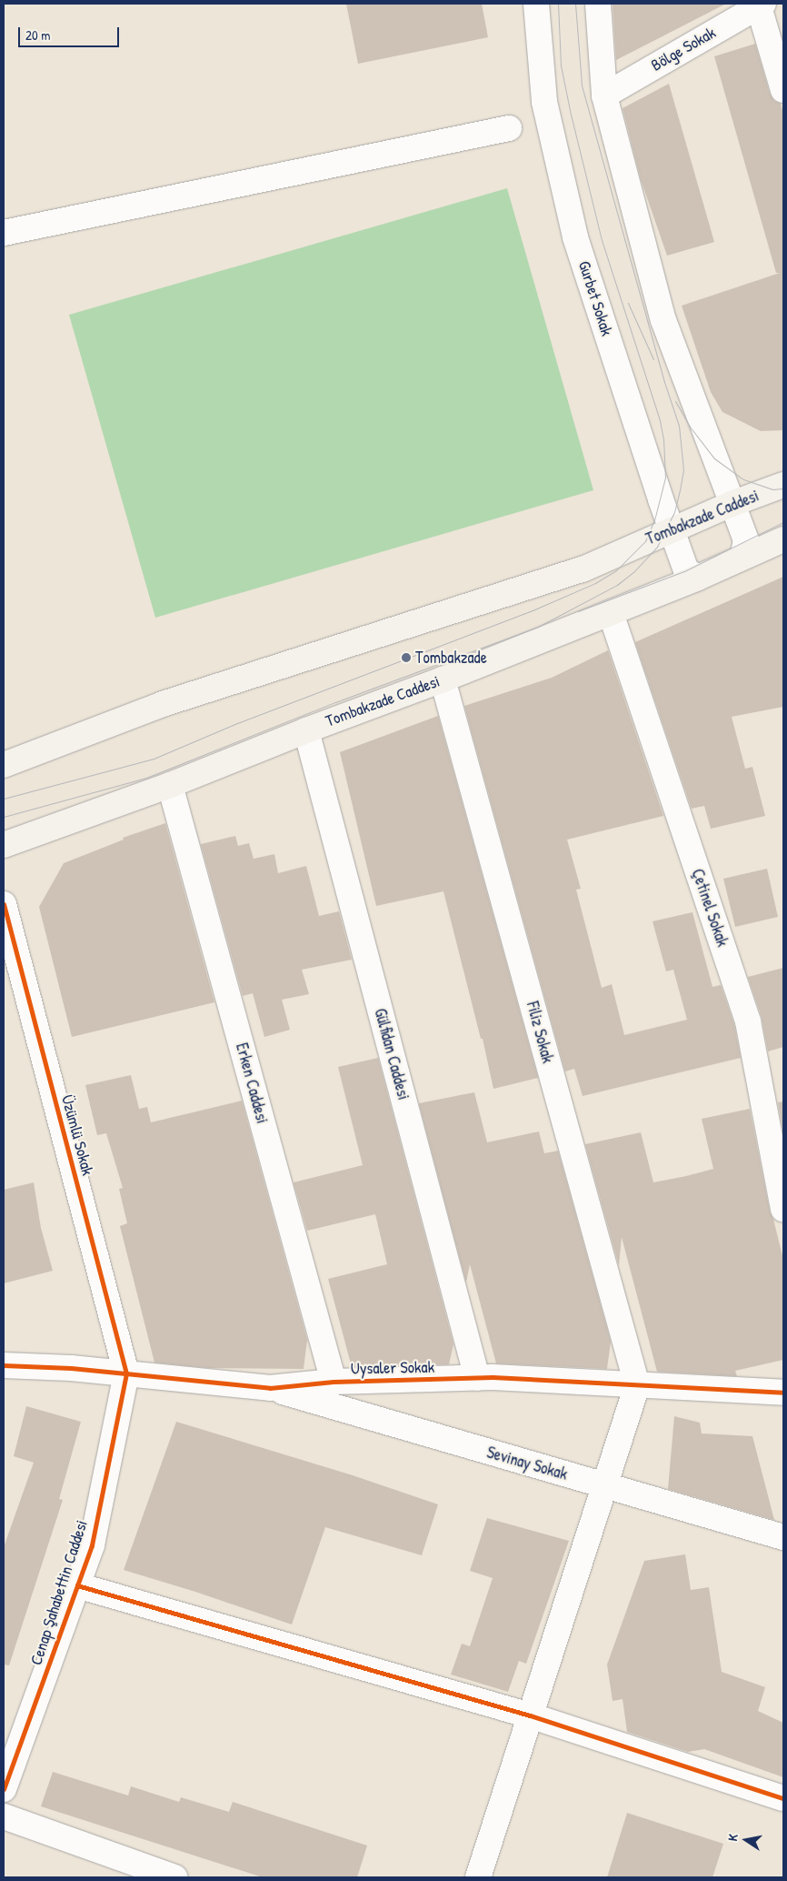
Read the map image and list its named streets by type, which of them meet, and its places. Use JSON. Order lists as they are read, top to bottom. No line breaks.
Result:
{"streets":{"main road":["Tombakzade Caddesi"],"street":["Bölge Sokak","Gurbet Sokak","Çetinel Sokak","Filiz Sokak","Gülfidan Caddesi","Erken Caddesi","Üzümlü Sokak","Uysaler Sokak","Sevinay Sokak","Cenap Şahabettin Caddesi"]},"crossings":[["Gurbet Sokak","Tombakzade Caddesi"],["Tombakzade Caddesi","Çetinel Sokak"],["Tombakzade Caddesi","Filiz Sokak"],["Tombakzade Caddesi","Gülfidan Caddesi"],["Tombakzade Caddesi","Erken Caddesi"],["Filiz Sokak","Uysaler Sokak"],["Gülfidan Caddesi","Uysaler Sokak"],["Erken Caddesi","Uysaler Sokak"],["Üzümlü Sokak","Uysaler Sokak"],["Üzümlü Sokak","Cenap Şahabettin Caddesi"],["Uysaler Sokak","Sevinay Sokak"],["Uysaler Sokak","Cenap Şahabettin Caddesi"]],"places":["Tombakzade"],"scale_bar":"20 m","north":"left"}
